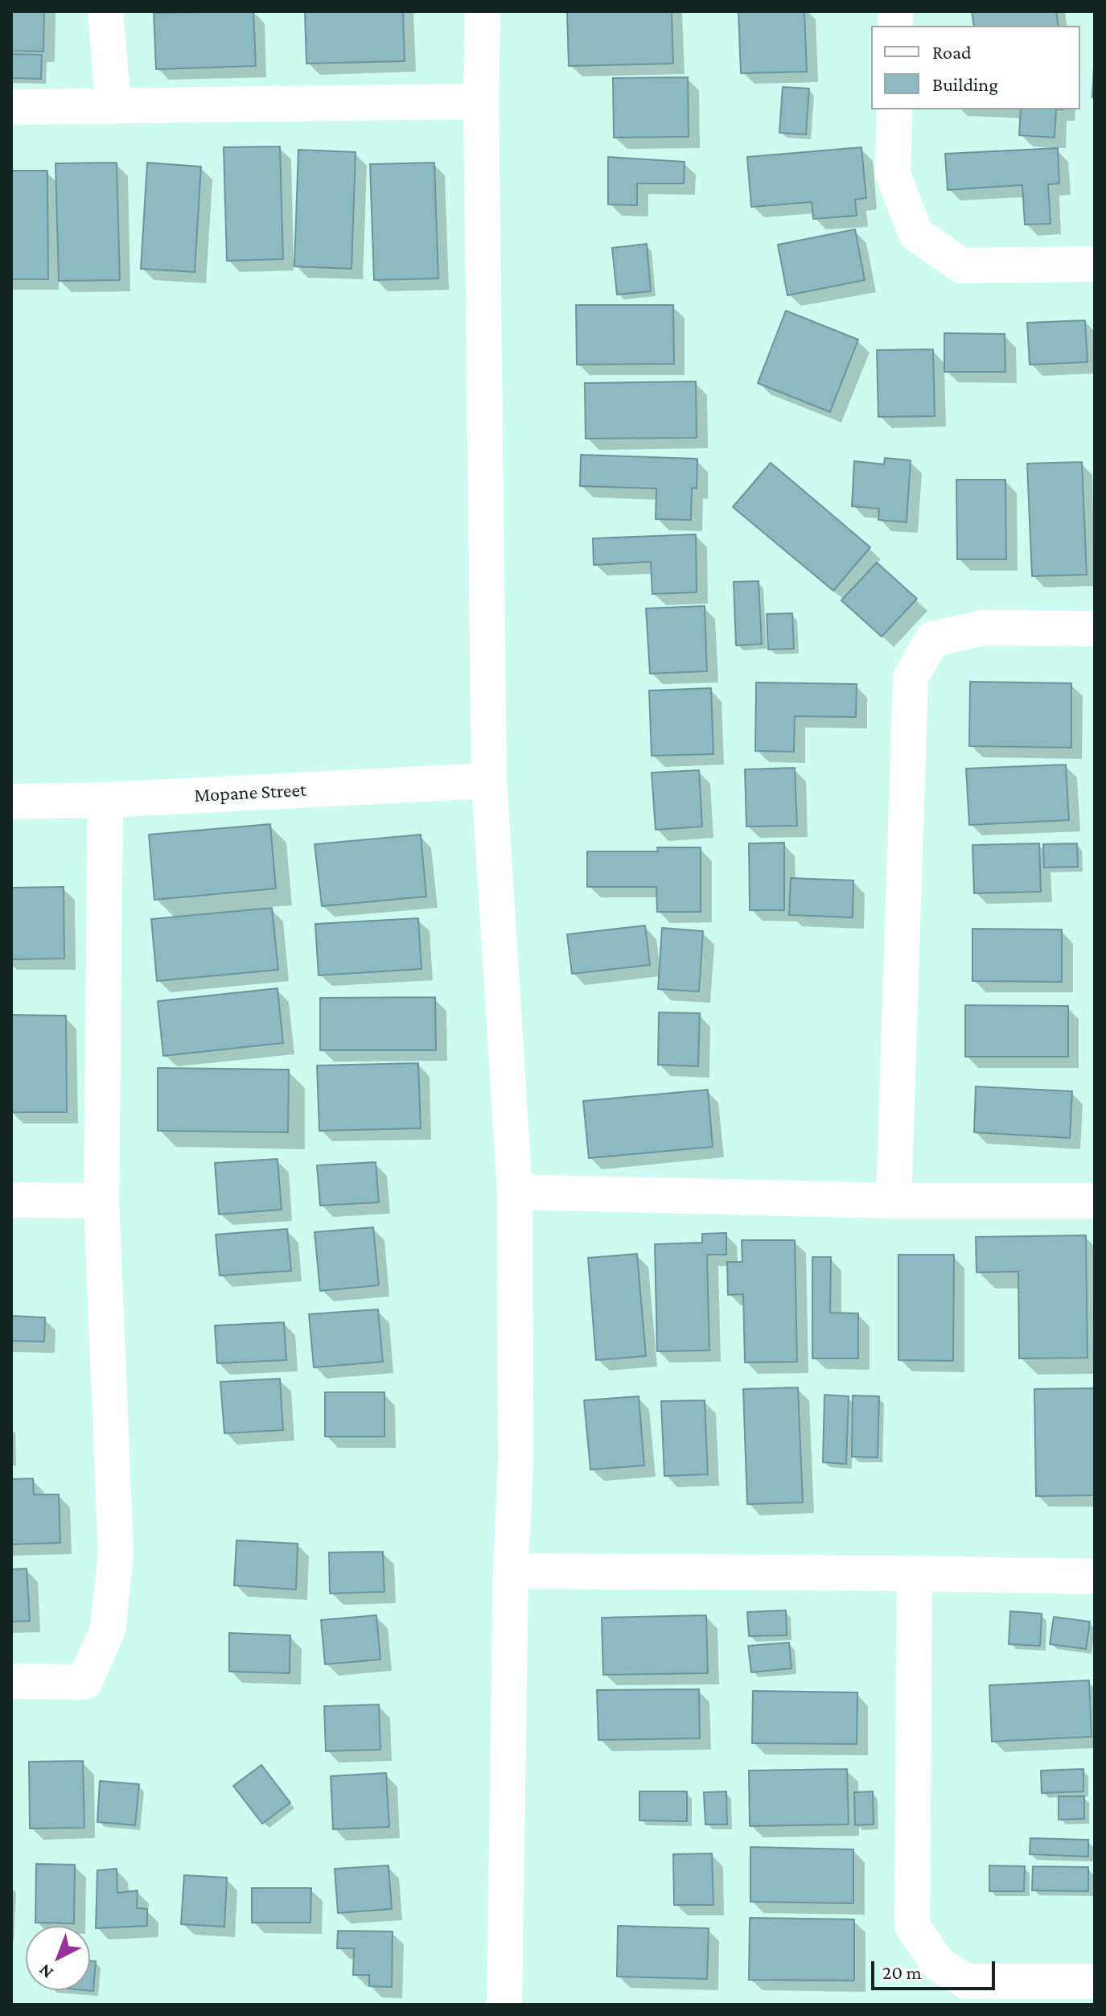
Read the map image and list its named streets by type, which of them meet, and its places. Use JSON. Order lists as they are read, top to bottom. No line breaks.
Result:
{"streets":{"street":["Mopane Street"]},"legend":["Road","Building"],"scale_bar":"20 m","north":"bottom left"}
